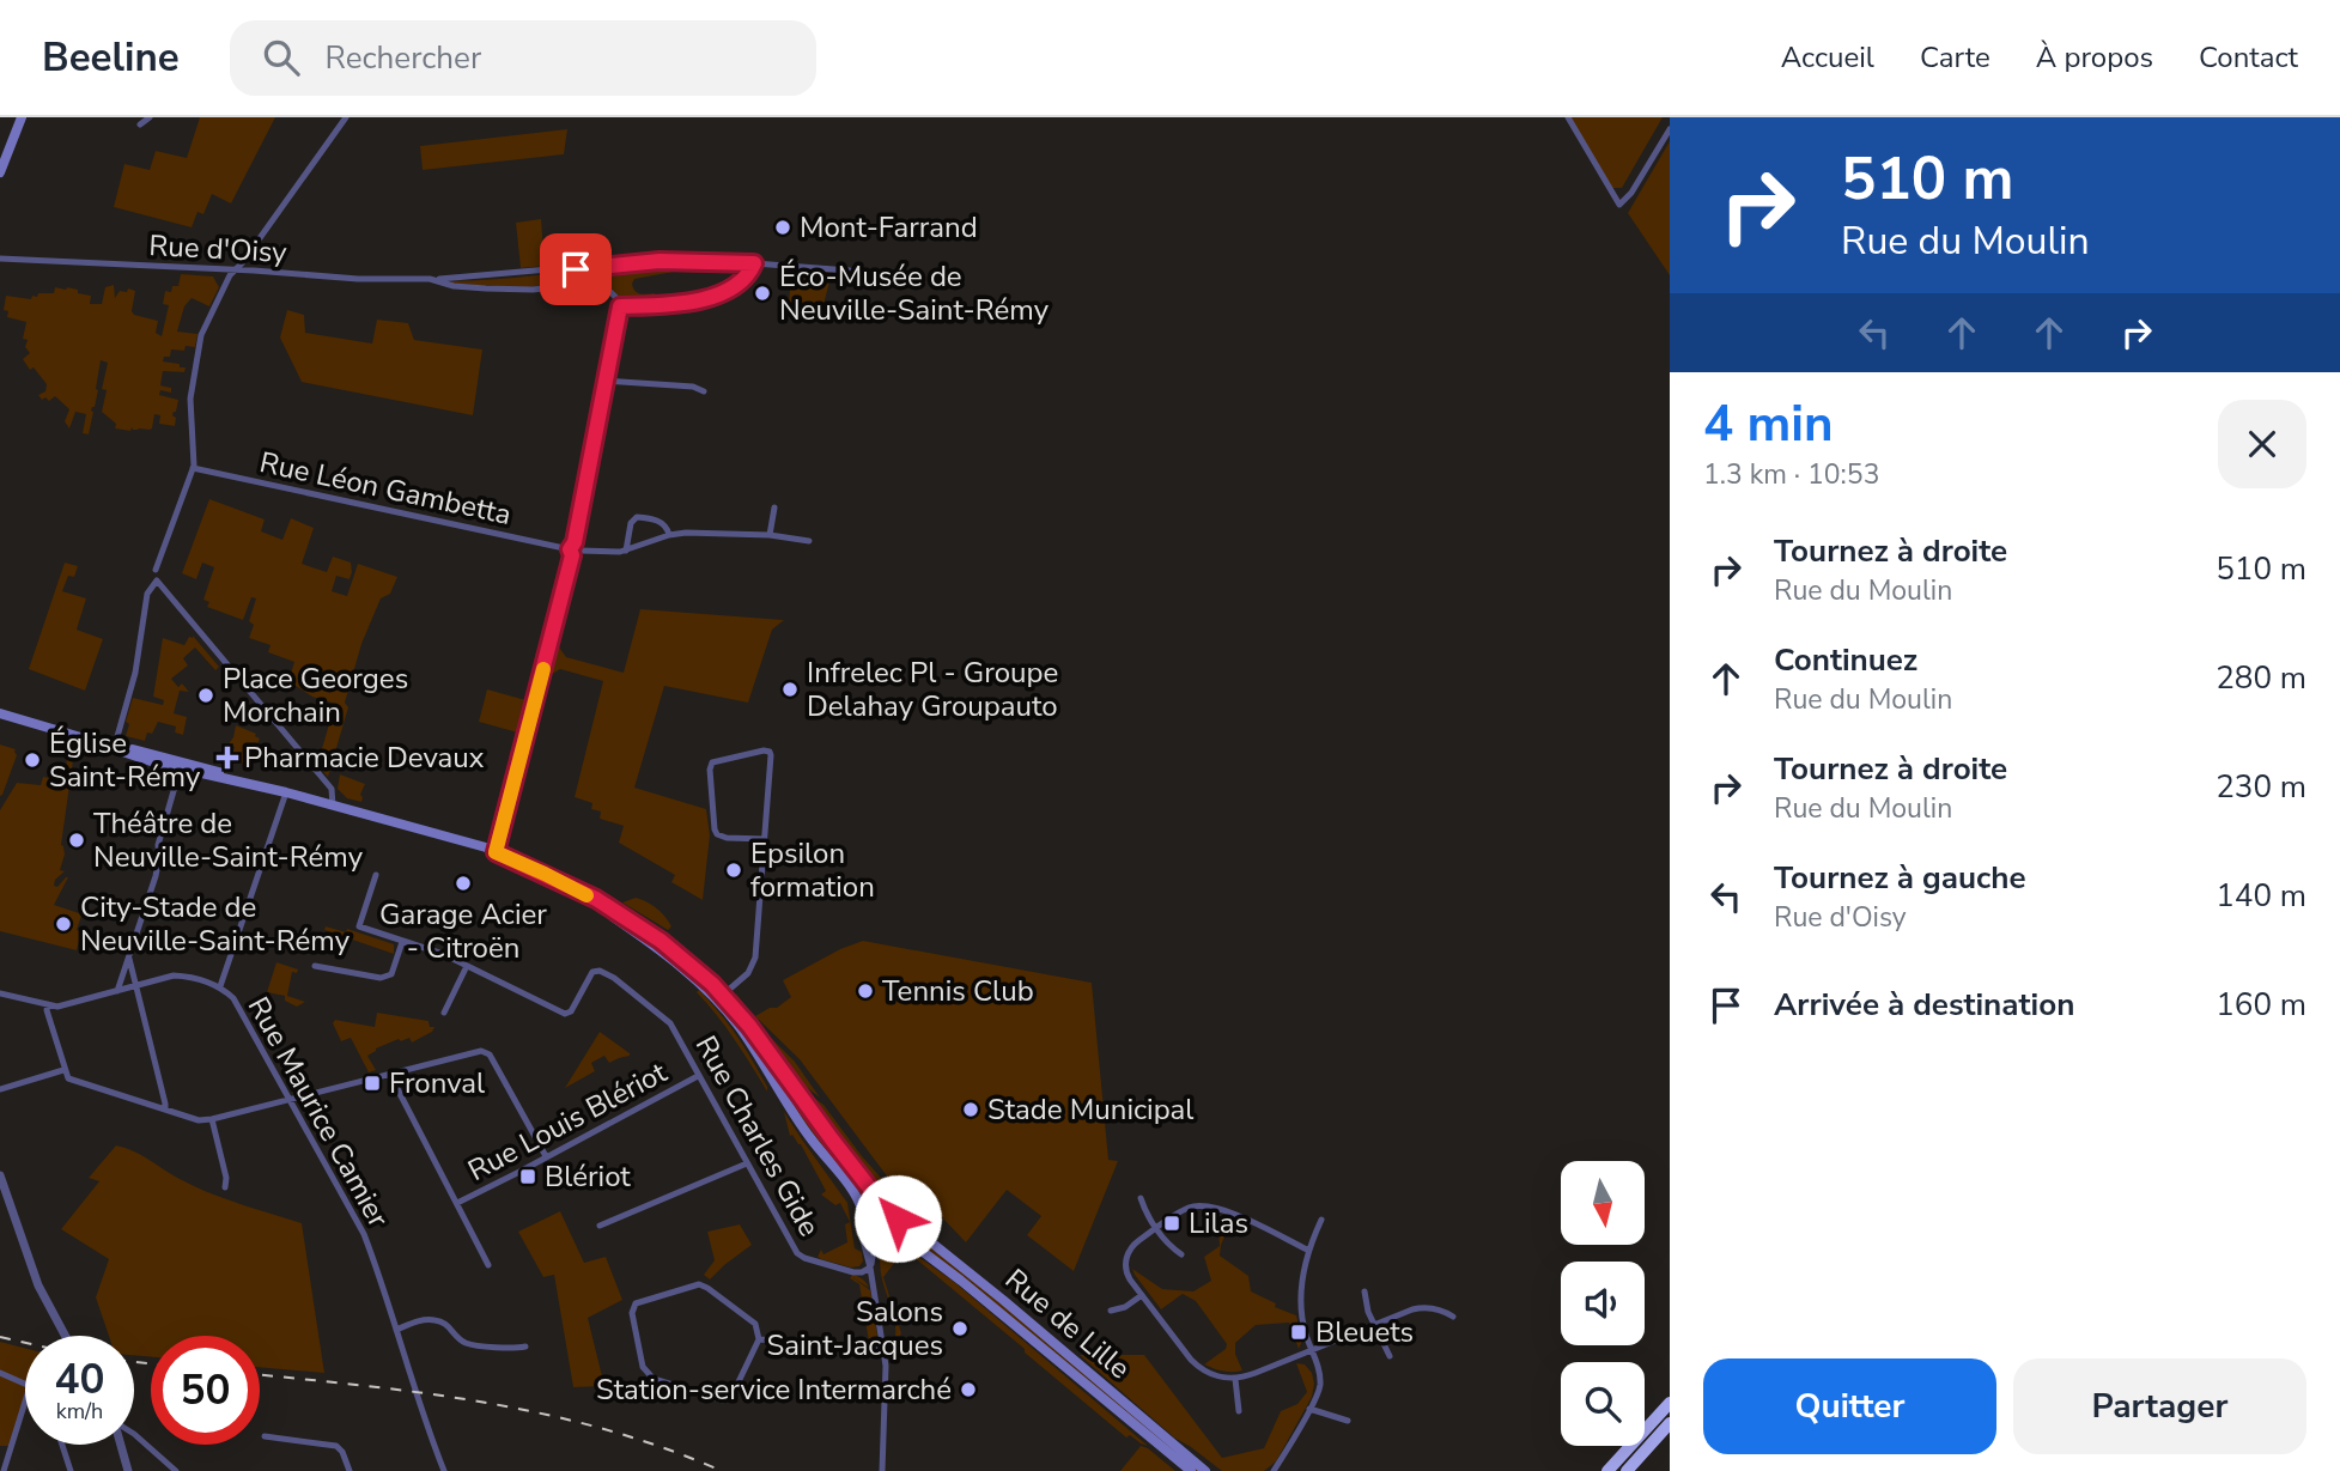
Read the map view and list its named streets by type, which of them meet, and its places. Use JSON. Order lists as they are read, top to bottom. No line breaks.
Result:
{"streets":{"main road":["Rue de Lille"],"street":["Rue d'Oisy","Rue Léon Gambetta","Rue Maurice Camier","Rue Louis Blériot","Rue Charles Gide"]},"crossings":[["Rue Louis Blériot","Rue Charles Gide"]],"places":{"other":["Mont-Farrand","Éco-Musée de Neuville-Saint-Rémy","Infrelec Pl - Groupe Delahay Groupauto","Place Georges Morchain","Église Saint-Rémy","Théâtre de Neuville-Saint-Rémy","Epsilon formation","Garage Acier - Citroën","City-Stade de Neuville-Saint-Rémy","Tennis Club","Stade Municipal","Salons Saint-Jacques","Station-service Intermarché"],"health":["Pharmacie Devaux"],"transit":["Fronval","Blériot","Lilas","Bleuets"]},"north":"bottom","page":{"header":"Beeline","search":"Rechercher","nav":["Accueil","Carte","À propos","Contact"],"turn":["510 m","Rue du Moulin"],"heading":["4 min","1.3 km · 10:53"],"list":[{"name":"Tournez à droite","note":"Rue du Moulin","value":"510 m"},{"name":"Continuez","note":"Rue du Moulin","value":"280 m"},{"name":"Tournez à droite","note":"Rue du Moulin","value":"230 m"},{"name":"Tournez à gauche","note":"Rue d'Oisy","value":"140 m"},{"name":"Arrivée à destination","value":"160 m"}],"speed":"40 km/h","limit":"50","buttons":["Quitter","Partager"]}}
